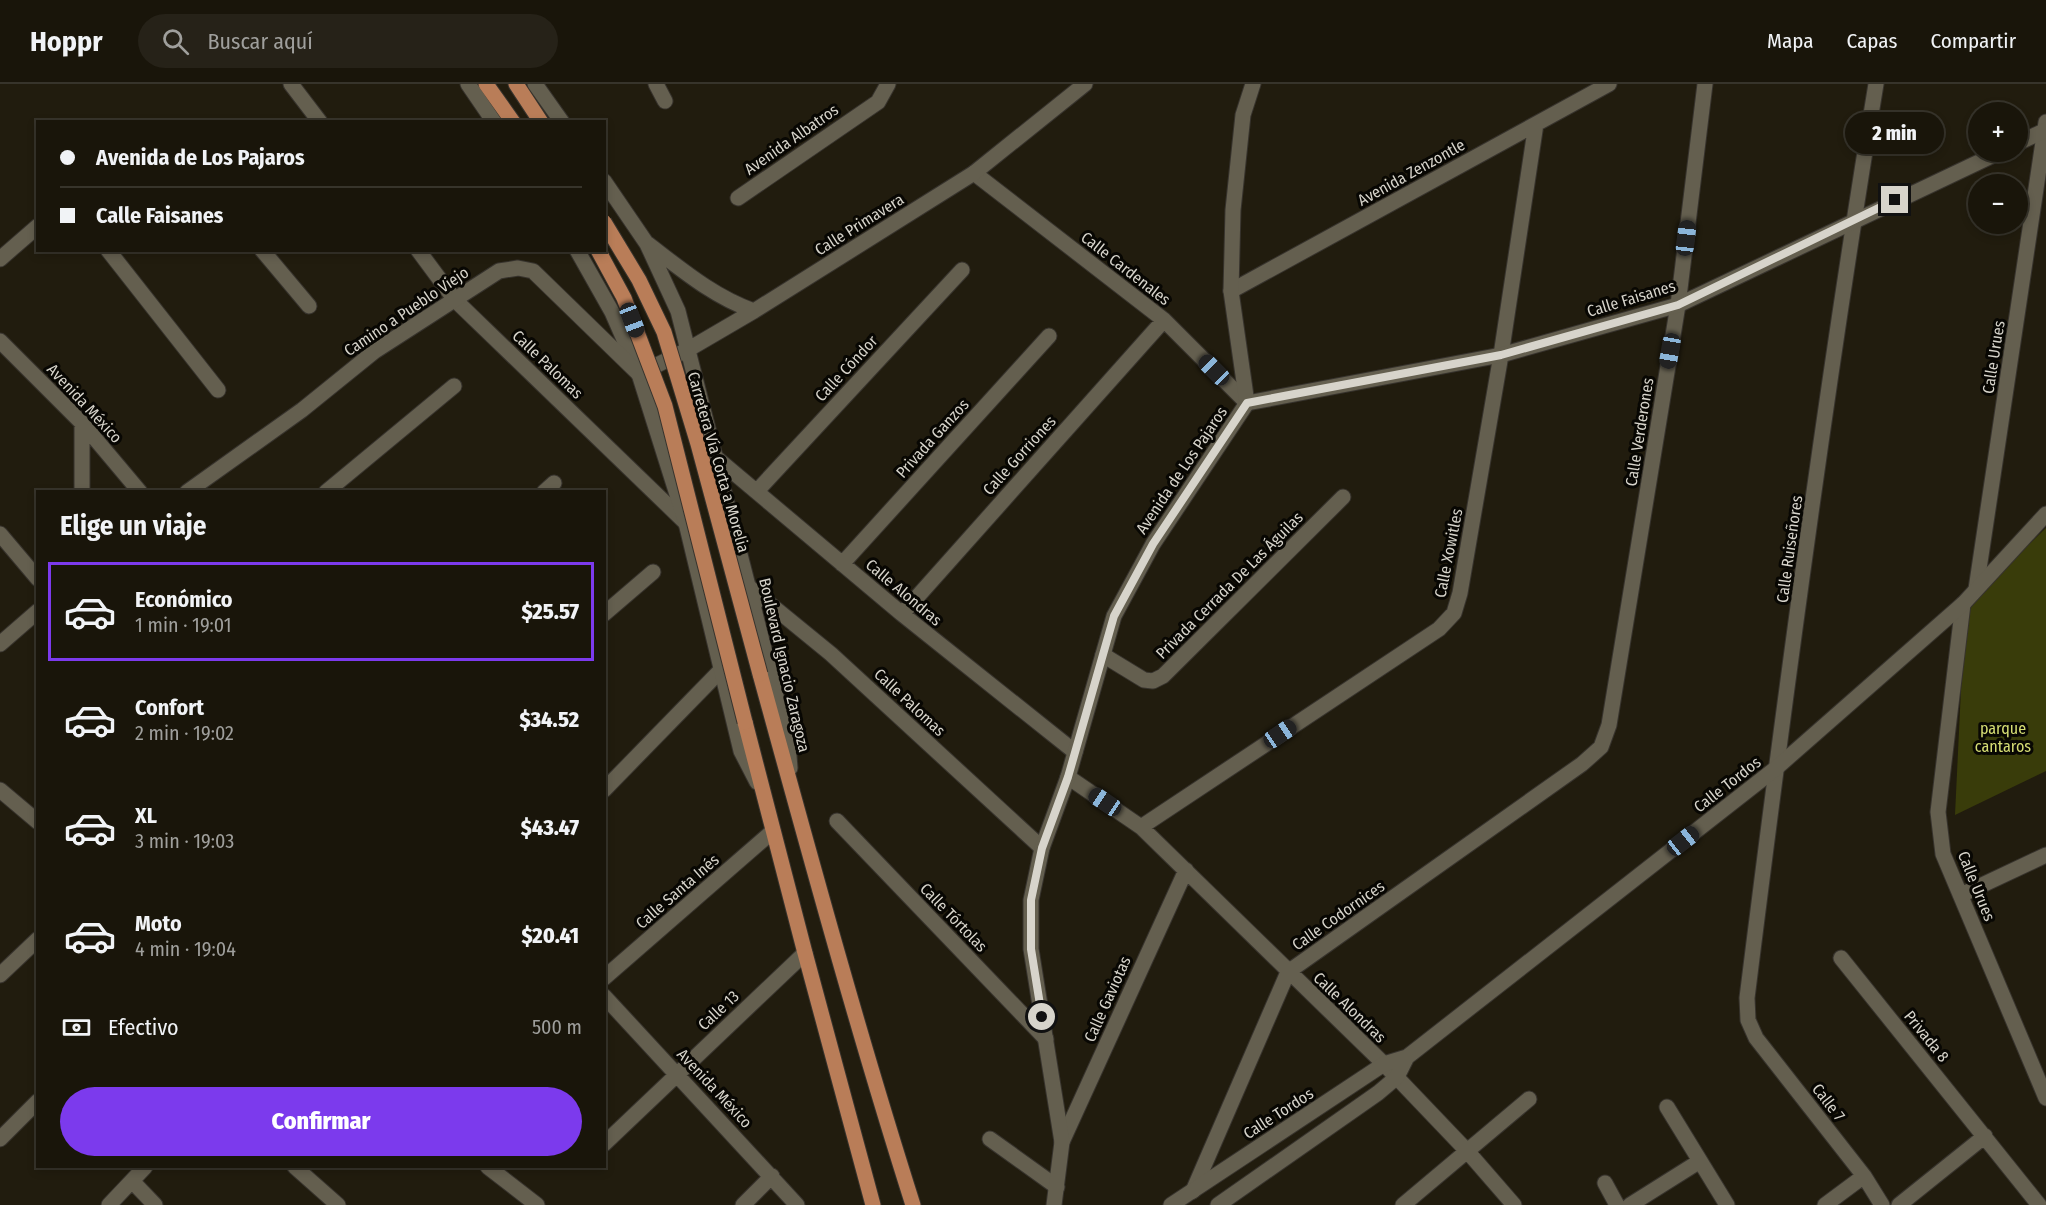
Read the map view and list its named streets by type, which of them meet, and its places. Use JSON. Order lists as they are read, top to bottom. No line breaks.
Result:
{"streets":{"main road":["Carretera Vía Corta a Morelia","Boulevard Ignacio Zaragoza"],"street":["Avenida Albatros","Avenida Zenzontle","Calle Primavera","Calle Cardenales","Calle Faisanes","Camino a Pueblo Viejo","Calle Urues","Calle Palomas","Calle Cóndor","Avenida México","Calle Verderones","Privada Ganzos","Calle Gorriones","Avenida de Los Pajaros","Calle Ruiseñores","Calle Xowitles","Privada Cerrada De Las Águilas","Calle Alondras","Calle Tordos","Calle Santa Inés","Calle Codornices","Calle Tórtolas","Calle Gaviotas","Calle 13","Privada 8","Calle 7"]},"crossings":[["Avenida Zenzontle","Avenida de Los Pajaros"],["Avenida Zenzontle","Calle Xowitles"],["Calle Primavera","Calle Cardenales"],["Calle Primavera","Camino a Pueblo Viejo"],["Calle Primavera","Boulevard Ignacio Zaragoza"],["Calle Cardenales","Calle Faisanes"],["Calle Cardenales","Calle Gorriones"],["Calle Cardenales","Avenida de Los Pajaros"],["Calle Faisanes","Calle Verderones"],["Calle Faisanes","Avenida de Los Pajaros"],["Calle Faisanes","Calle Ruiseñores"],["Calle Faisanes","Calle Xowitles"],["Camino a Pueblo Viejo","Calle Palomas"],["Calle Urues","Calle Tordos"],["Calle Palomas","Avenida de Los Pajaros"],["Calle Palomas","Boulevard Ignacio Zaragoza"],["Calle Cóndor","Calle Alondras"],["Avenida México","Calle 13"],["Calle Verderones","Calle Codornices"],["Privada Ganzos","Calle Alondras"],["Calle Gorriones","Calle Alondras"],["Carretera Vía Corta a Morelia","Boulevard Ignacio Zaragoza"],["Avenida de Los Pajaros","Privada Cerrada De Las Águilas"],["Avenida de Los Pajaros","Calle Alondras"],["Avenida de Los Pajaros","Calle Tórtolas"],["Calle Ruiseñores","Calle Tordos"],["Calle Ruiseñores","Calle 7"],["Calle Xowitles","Calle Alondras"],["Calle Alondras","Boulevard Ignacio Zaragoza"],["Calle Alondras","Calle Tordos"],["Calle Alondras","Calle Codornices"],["Calle Alondras","Calle Gaviotas"],["Calle Tordos","Calle Codornices"]],"parks":["parque cantaros"],"page":{"header":"Hoppr","search":"Buscar aquí","nav":["Mapa","Capas","Compartir"],"map_buttons":["+","−"],"bubble":"2 min","banner":["Avenida de Los Pajaros","Calle Faisanes"],"heading":"Elige un viaje","list":[{"name":"Económico","note":"1 min · 19:01","value":"$25.57"},{"name":"Confort","note":"2 min · 19:02","value":"$34.52"},{"name":"XL","note":"3 min · 19:03","value":"$43.47"},{"name":"Moto","note":"4 min · 19:04","value":"$20.41"}],"pay":["Efectivo","500 m"],"buttons":"Confirmar"}}
